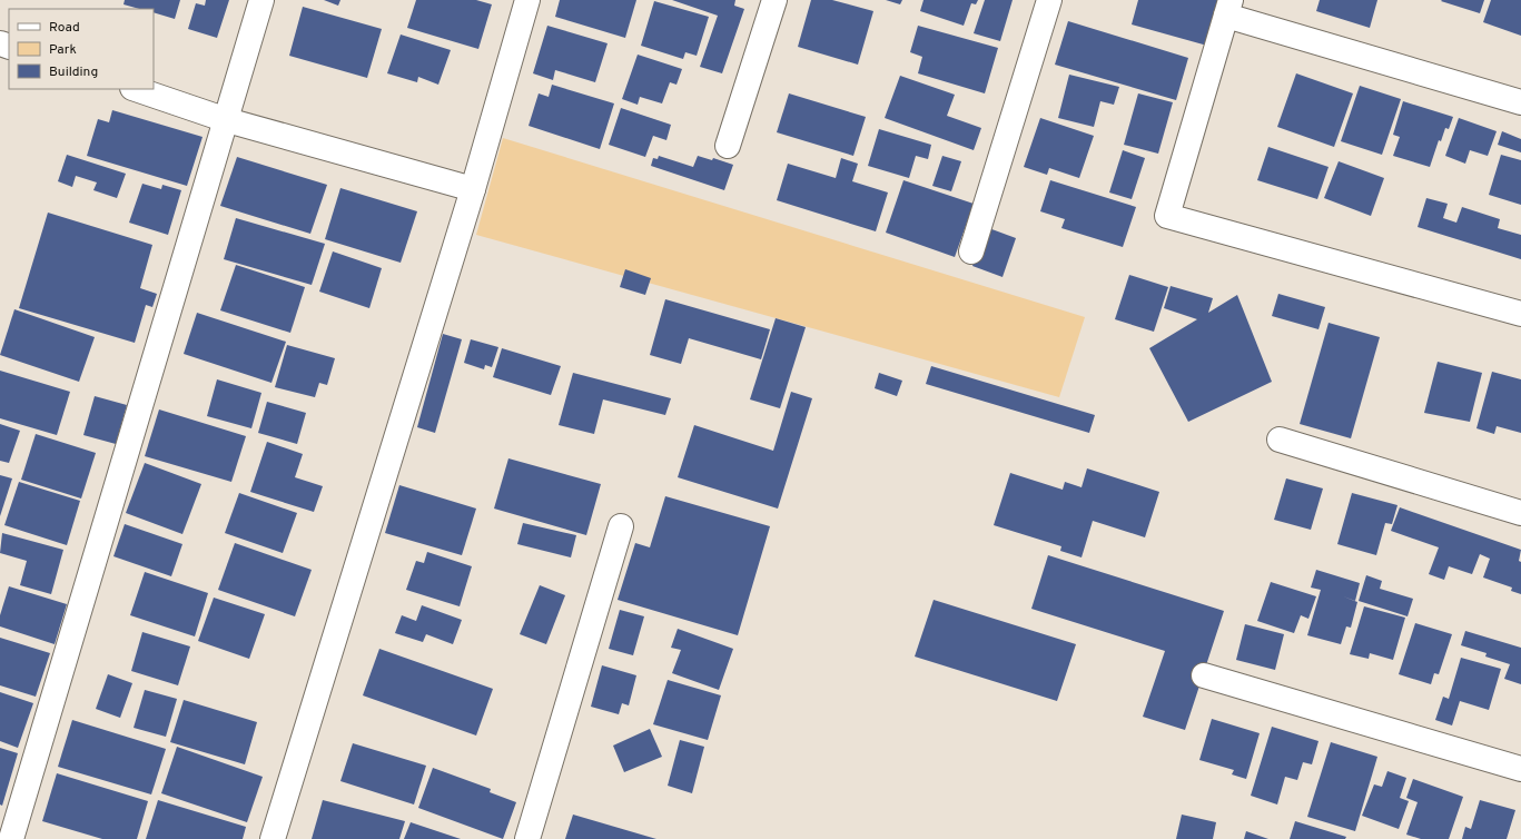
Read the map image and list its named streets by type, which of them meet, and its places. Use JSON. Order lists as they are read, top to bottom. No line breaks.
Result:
{"legend":["Road","Park","Building"]}
